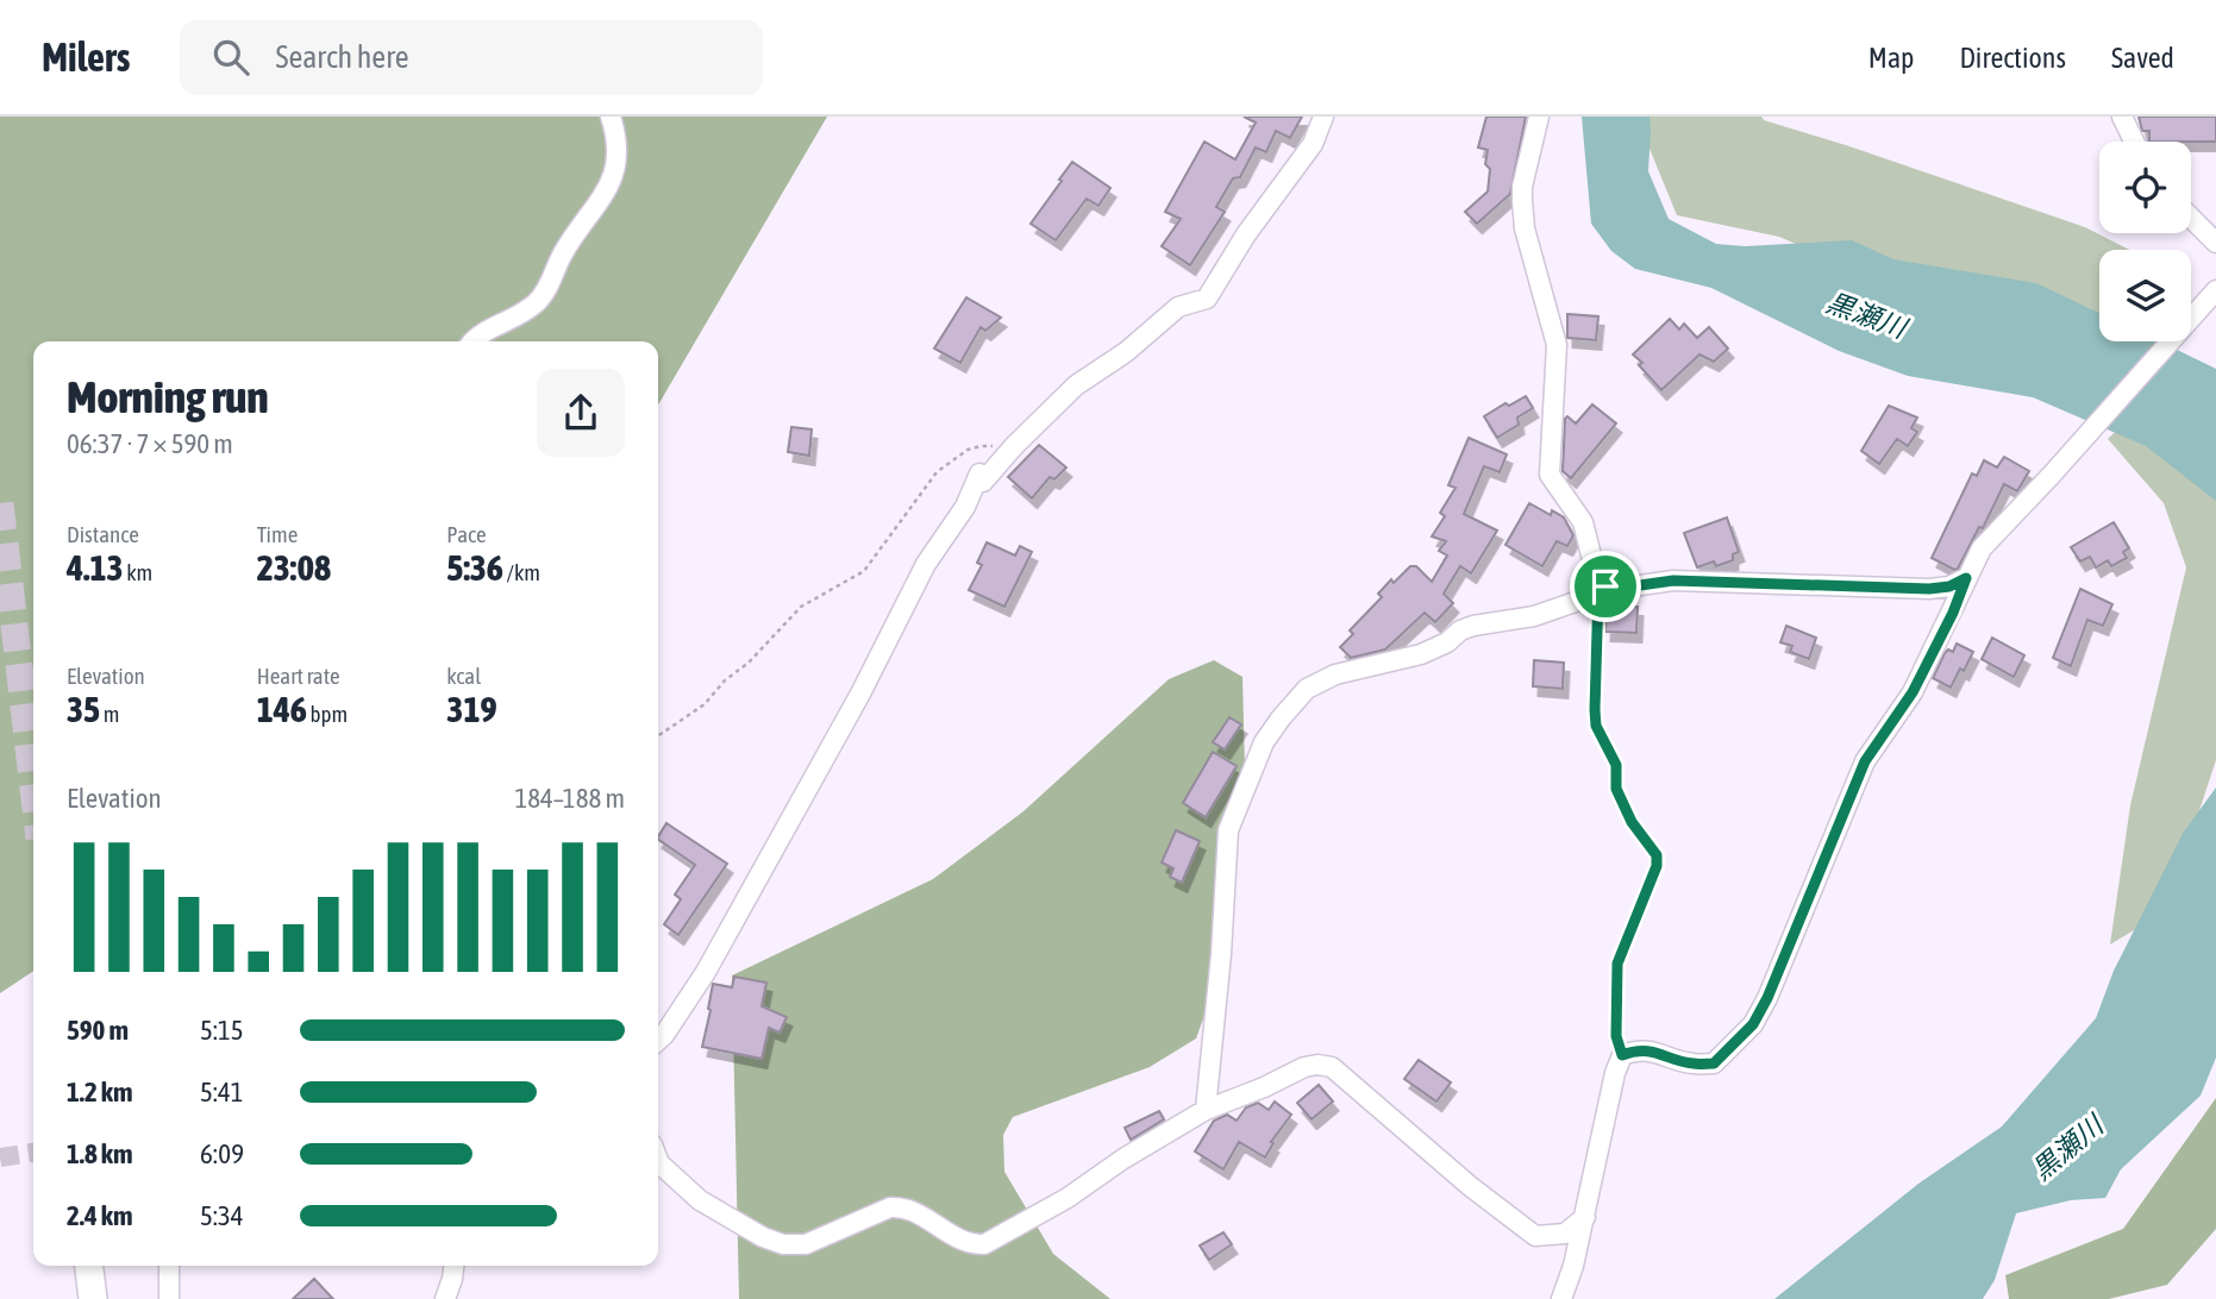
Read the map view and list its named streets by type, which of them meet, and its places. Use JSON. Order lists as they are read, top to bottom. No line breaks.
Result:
{"water":["黒瀬川"],"page":{"header":"Milers","search":"Search here","nav":["Map","Directions","Saved"],"heading":["Morning run","06:37 · 7 × 590 m"],"stats":[["Distance","4.13 km"],["Time","23:08"],["Pace","5:36 /km"],["Elevation","35 m"],["Heart rate","146 bpm"],["kcal","319"]],"chart":["Elevation","184–188 m"],"list":[{"name":"590 m","note":"5:15"},{"name":"1.2 km","note":"5:41"},{"name":"1.8 km","note":"6:09"},{"name":"2.4 km","note":"5:34"}]}}
